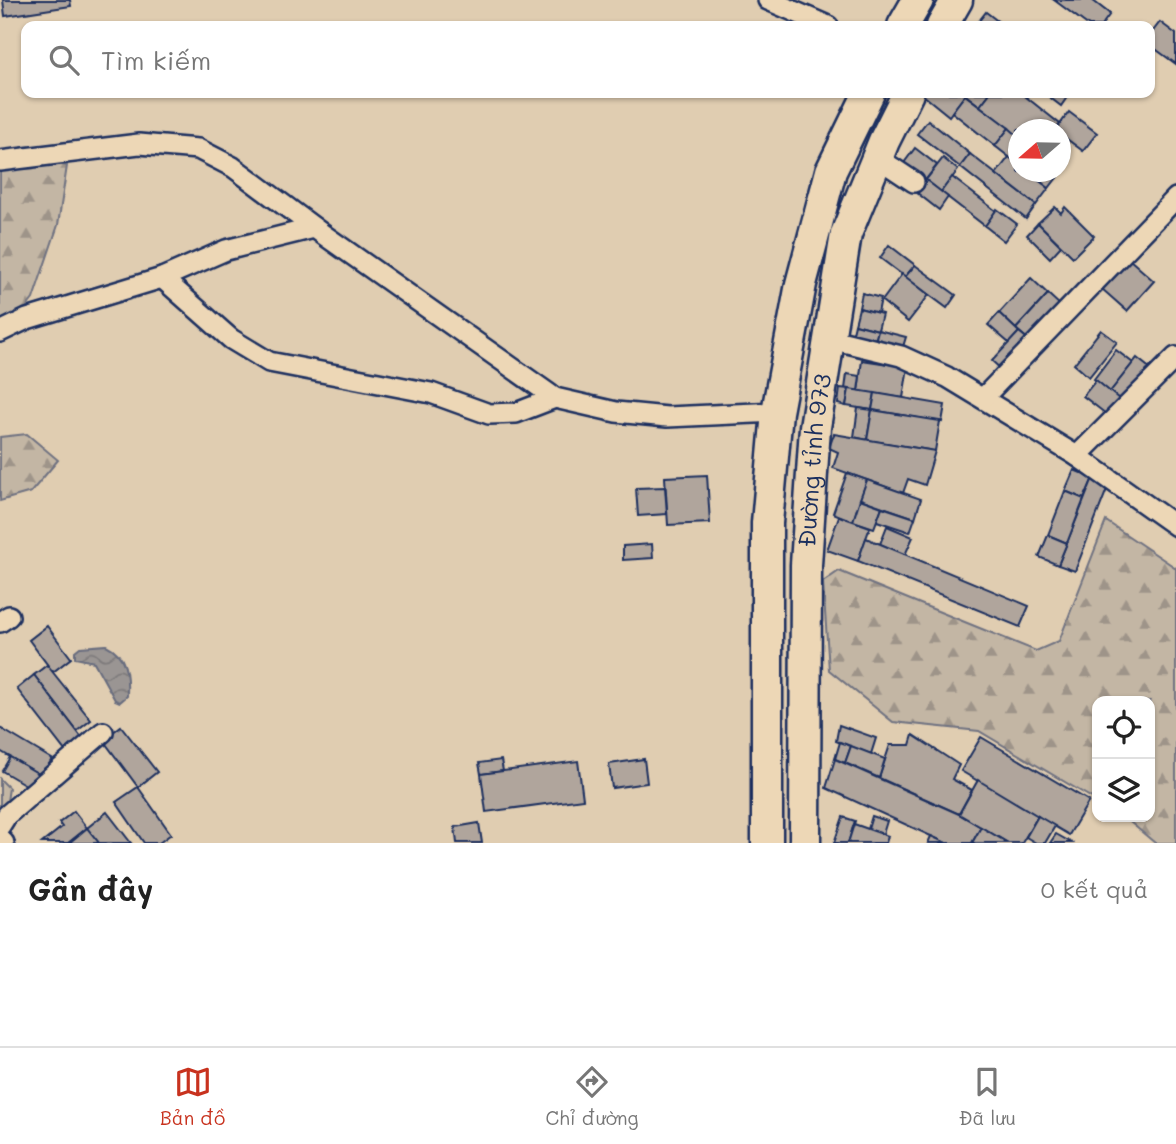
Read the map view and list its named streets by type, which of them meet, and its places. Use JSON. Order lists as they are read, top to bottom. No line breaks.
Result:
{"streets":{"main road":["Đường tỉnh 973"]},"north":"left","page":{"search":"Tìm kiếm","heading":["Gần đây","0 kết quả"],"nav":["Bản đồ","Chỉ đường","Đã lưu"]}}
